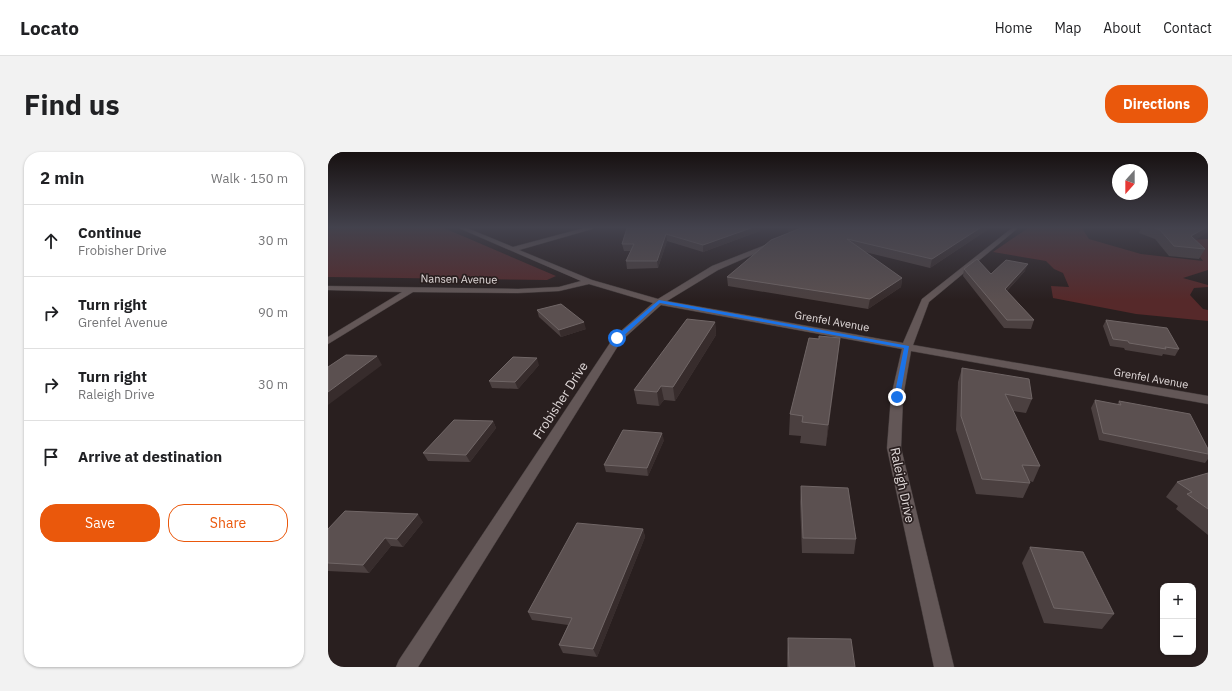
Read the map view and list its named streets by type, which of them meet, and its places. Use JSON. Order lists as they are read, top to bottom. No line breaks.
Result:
{"streets":{"street":["Nansen Avenue","Grenfel Avenue","Frobisher Drive","Raleigh Drive"]},"crossings":[["Nansen Avenue","Grenfel Avenue"],["Grenfel Avenue","Frobisher Drive"],["Grenfel Avenue","Raleigh Drive"]],"north":"bottom","page":{"header":"Locato","nav":["Home","Map","About","Contact"],"buttons":["Directions",["Save","Share"]],"title":"Find us","heading":["2 min","Walk · 150 m"],"list":[["Continue","Frobisher Drive","30 m"],["Turn right","Grenfel Avenue","90 m"],["Turn right","Raleigh Drive","30 m"],"Arrive at destination"],"map_buttons":["+","−"]}}
